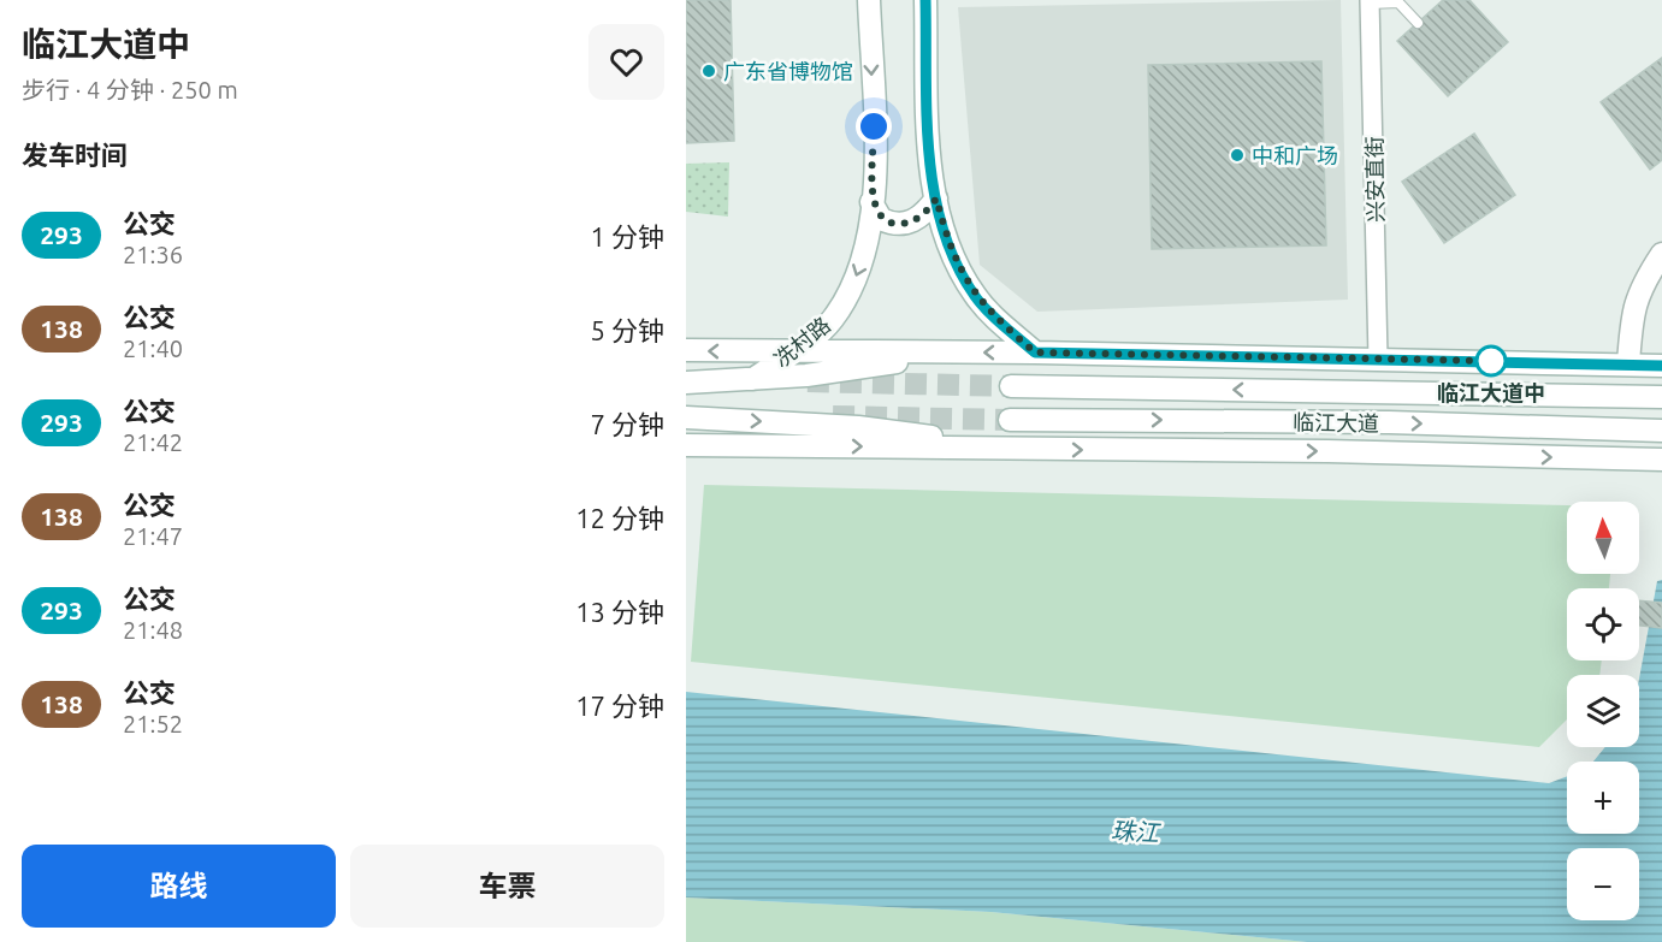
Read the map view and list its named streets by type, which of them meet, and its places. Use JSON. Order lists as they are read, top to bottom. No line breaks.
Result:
{"streets":{"main road":["冼村路","临江大道"],"street":["兴安直街"]},"water":["珠江"],"places":["广东省博物馆","中和广场","临江大道中"],"lines":["bus line 293"],"north":"top","page":{"heading":[["临江大道中","步行 · 4 分钟 · 250 m"],"发车时间"],"list":[{"mark":"293","name":"公交","note":"21:36","value":"1 分钟"},{"mark":"138","name":"公交","note":"21:40","value":"5 分钟"},{"mark":"293","name":"公交","note":"21:42","value":"7 分钟"},{"mark":"138","name":"公交","note":"21:47","value":"12 分钟"},{"mark":"293","name":"公交","note":"21:48","value":"13 分钟"},{"mark":"138","name":"公交","note":"21:52","value":"17 分钟"}],"map_buttons":["+","−"],"buttons":["路线","车票"]}}
